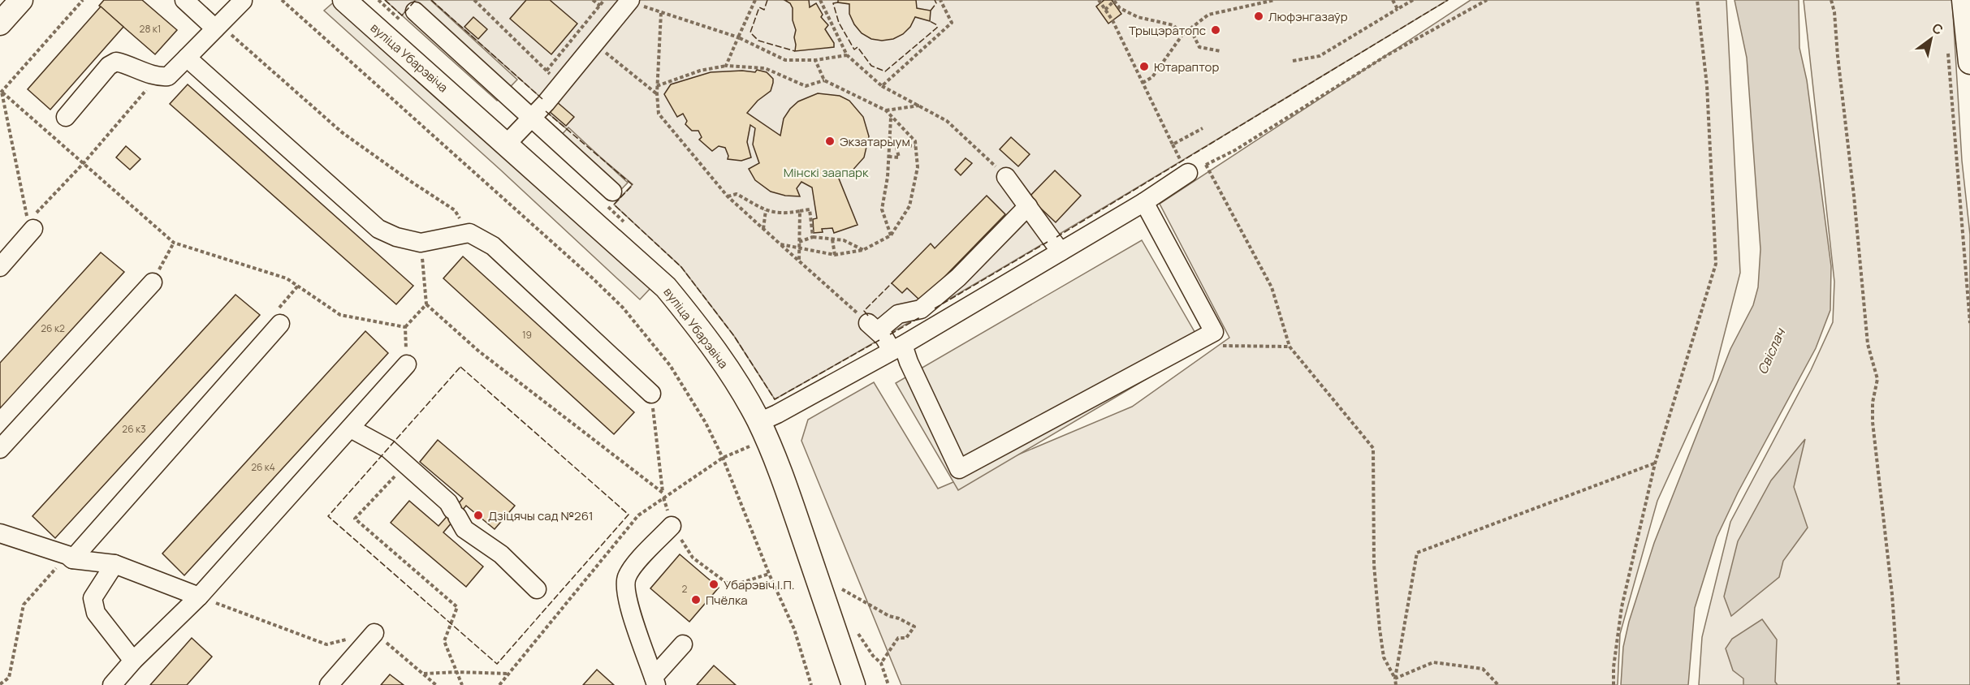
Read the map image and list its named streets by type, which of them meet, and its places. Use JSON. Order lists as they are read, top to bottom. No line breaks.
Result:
{"streets":{"main road":["вуліца Убарэвіча"]},"water":["Свіслач"],"parks":["Мінскі заапарк"],"places":["Люфэнгазаўр","Трыцэратопс","Ютараптор","Экзатарыум","Дзіцячы сад №261","Убарэвіч І.П.","Пчёлка"],"house_numbers":["28 к1","26 к2","19","26 к3","26 к4","2"],"north":"top right"}
